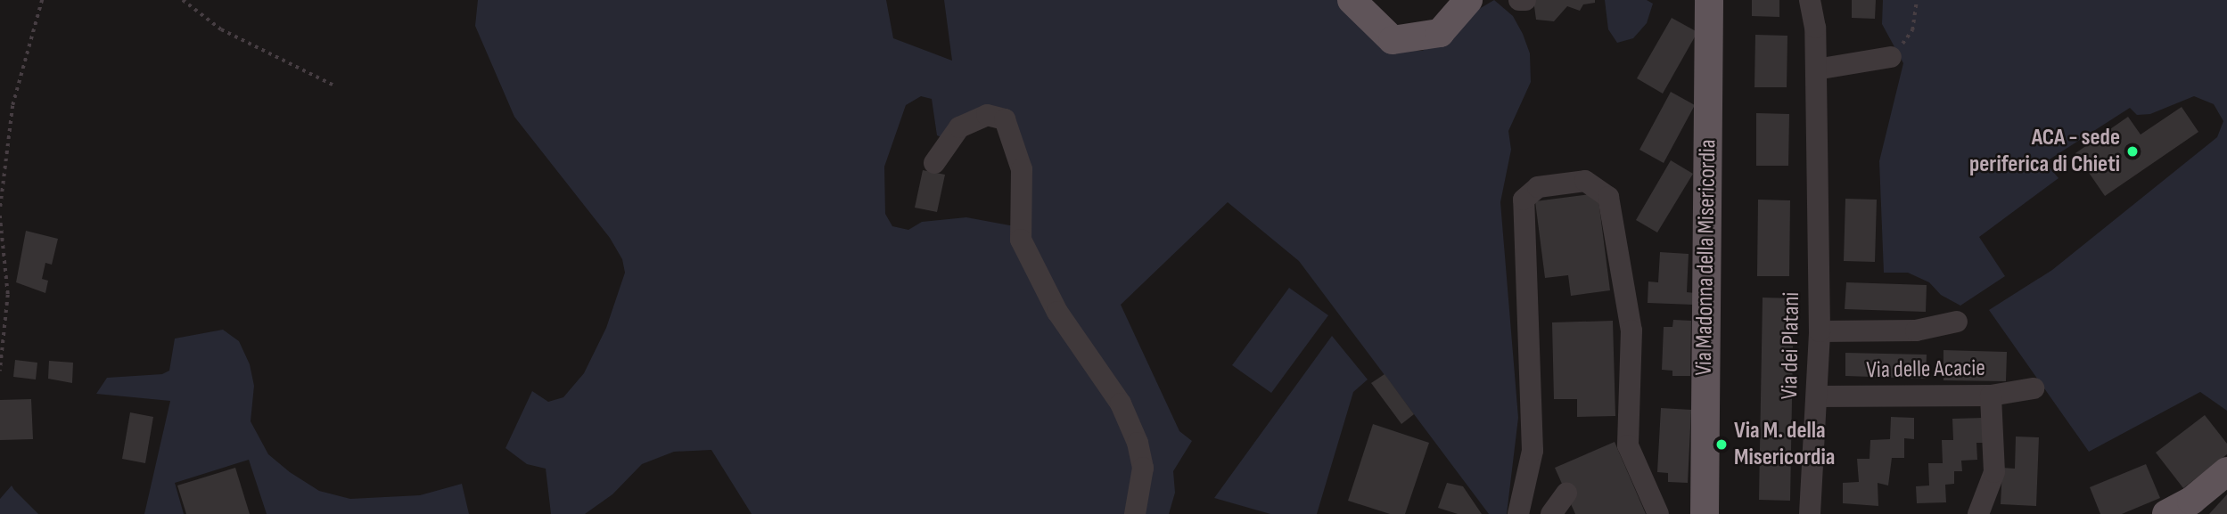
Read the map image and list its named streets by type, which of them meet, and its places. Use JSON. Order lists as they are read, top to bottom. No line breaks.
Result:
{"streets":{"main road":["Via Madonna della Misericordia"],"street":["Via dei Platani","Via delle Acacie"]},"crossings":[["Via dei Platani","Via delle Acacie"]],"places":["ACA - sede periferica di Chieti","Via M. della Misericordia"]}
